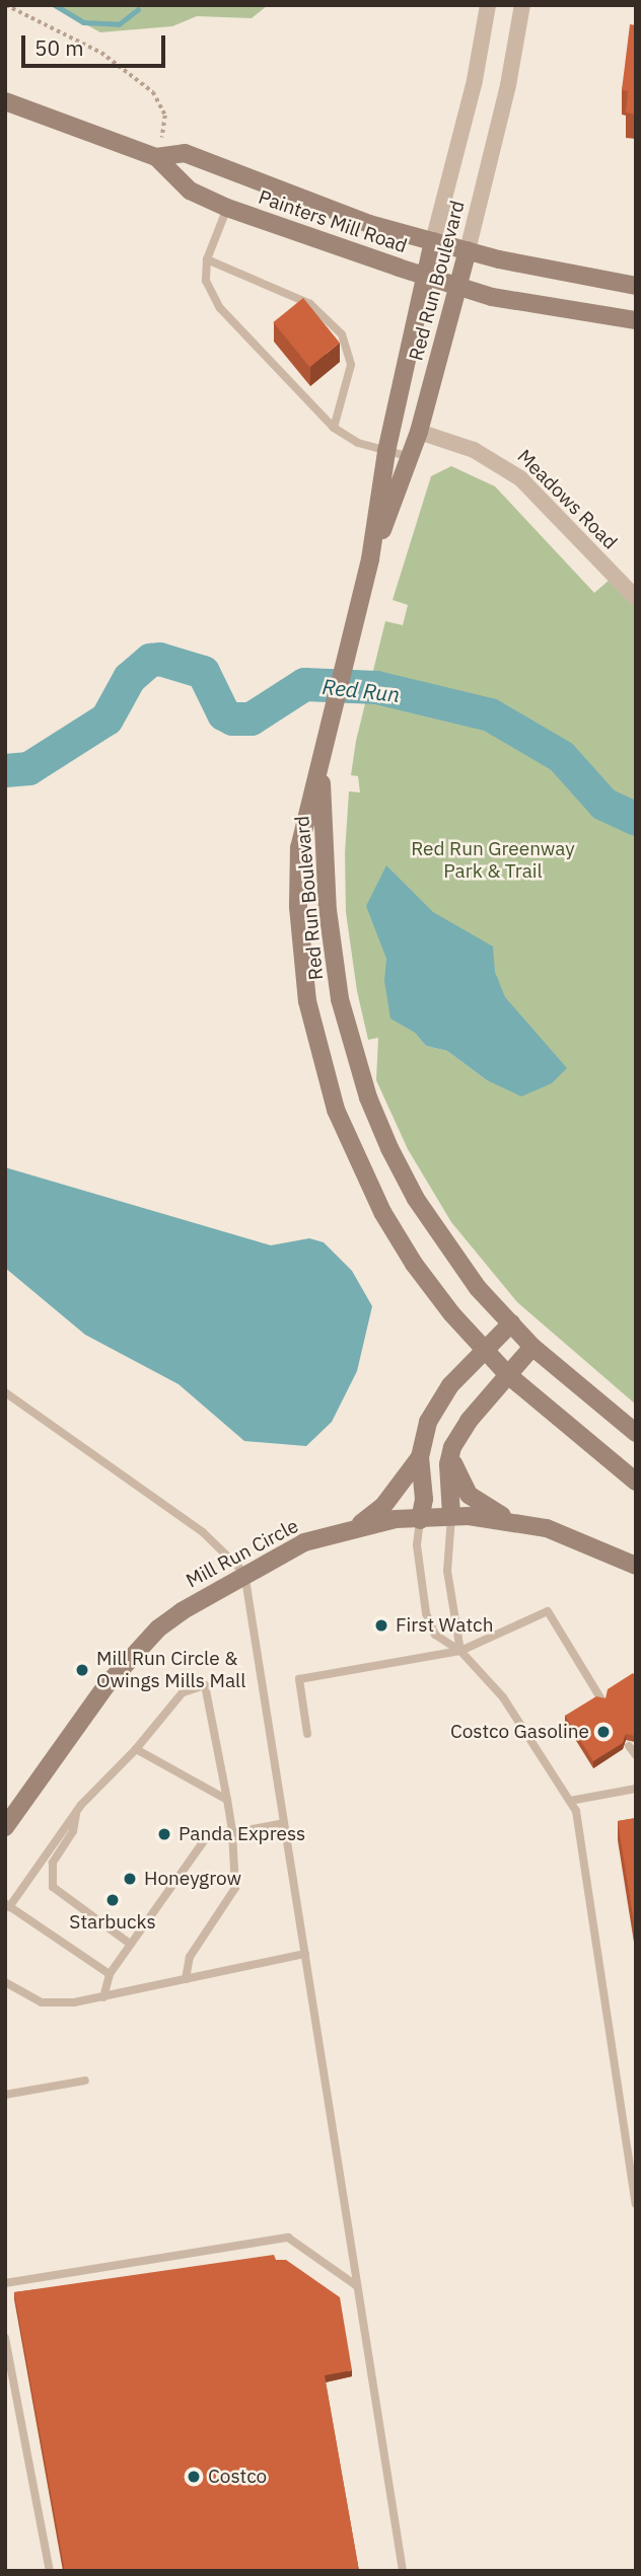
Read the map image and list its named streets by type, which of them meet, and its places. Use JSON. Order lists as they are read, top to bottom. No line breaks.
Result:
{"streets":{"main road":["Painters Mill Road","Red Run Boulevard","Mill Run Circle"],"street":["Meadows Road"]},"crossings":[["Painters Mill Road","Red Run Boulevard"],["Red Run Boulevard","Meadows Road"]],"water":["Red Run"],"parks":["Red Run Greenway Park & Trail"],"places":["First Watch","Mill Run Circle & Owings Mills Mall","Costco Gasoline","Panda Express","Honeygrow","Starbucks","Costco"],"scale_bar":"50 m"}
